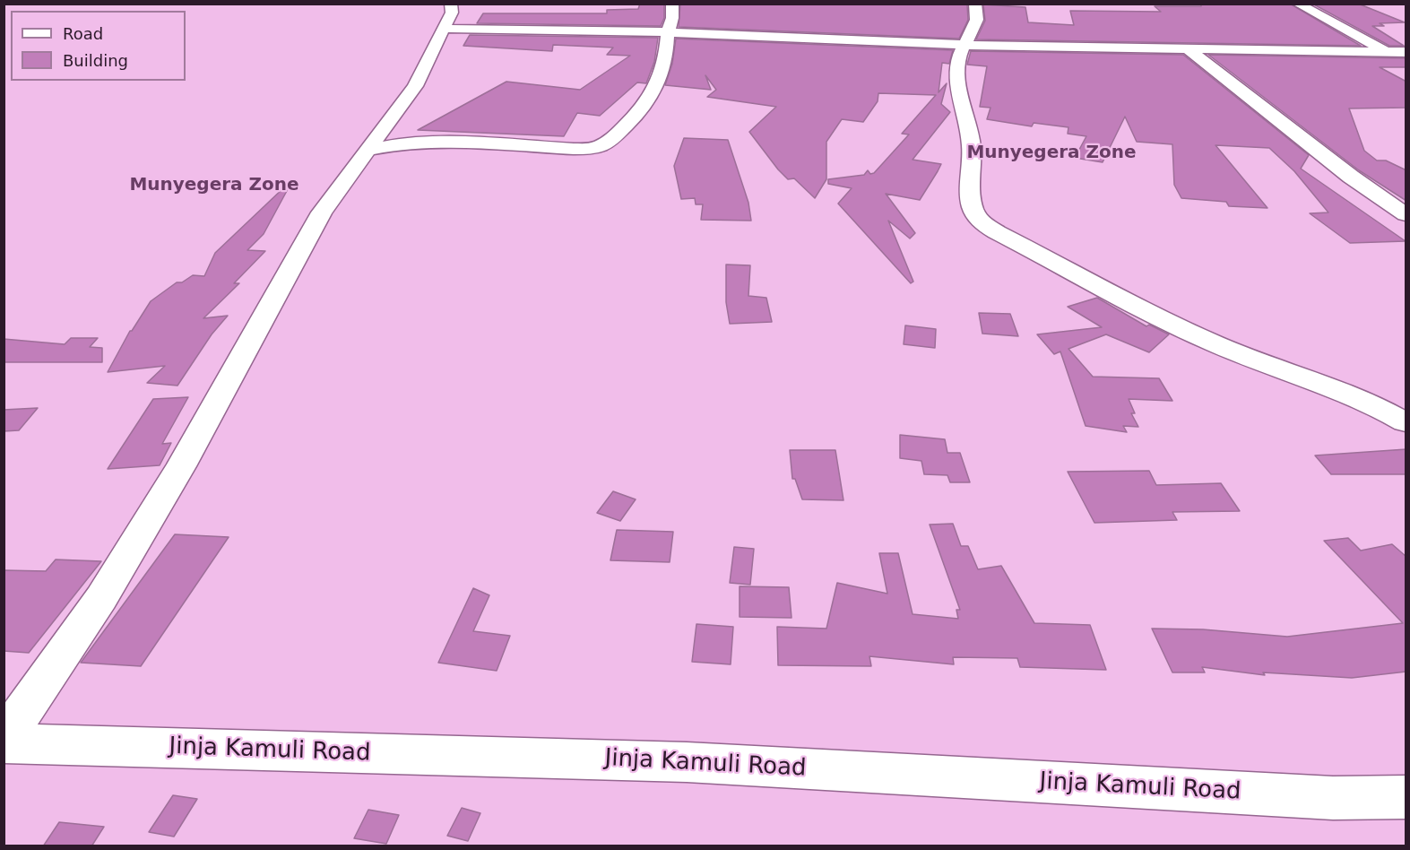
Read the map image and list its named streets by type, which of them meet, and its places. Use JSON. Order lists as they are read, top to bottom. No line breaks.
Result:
{"streets":{"street":["Jinja Kamuli Road"]},"districts":["Munyegera Zone","Munyegera Zone"],"legend":["Road","Building"]}
